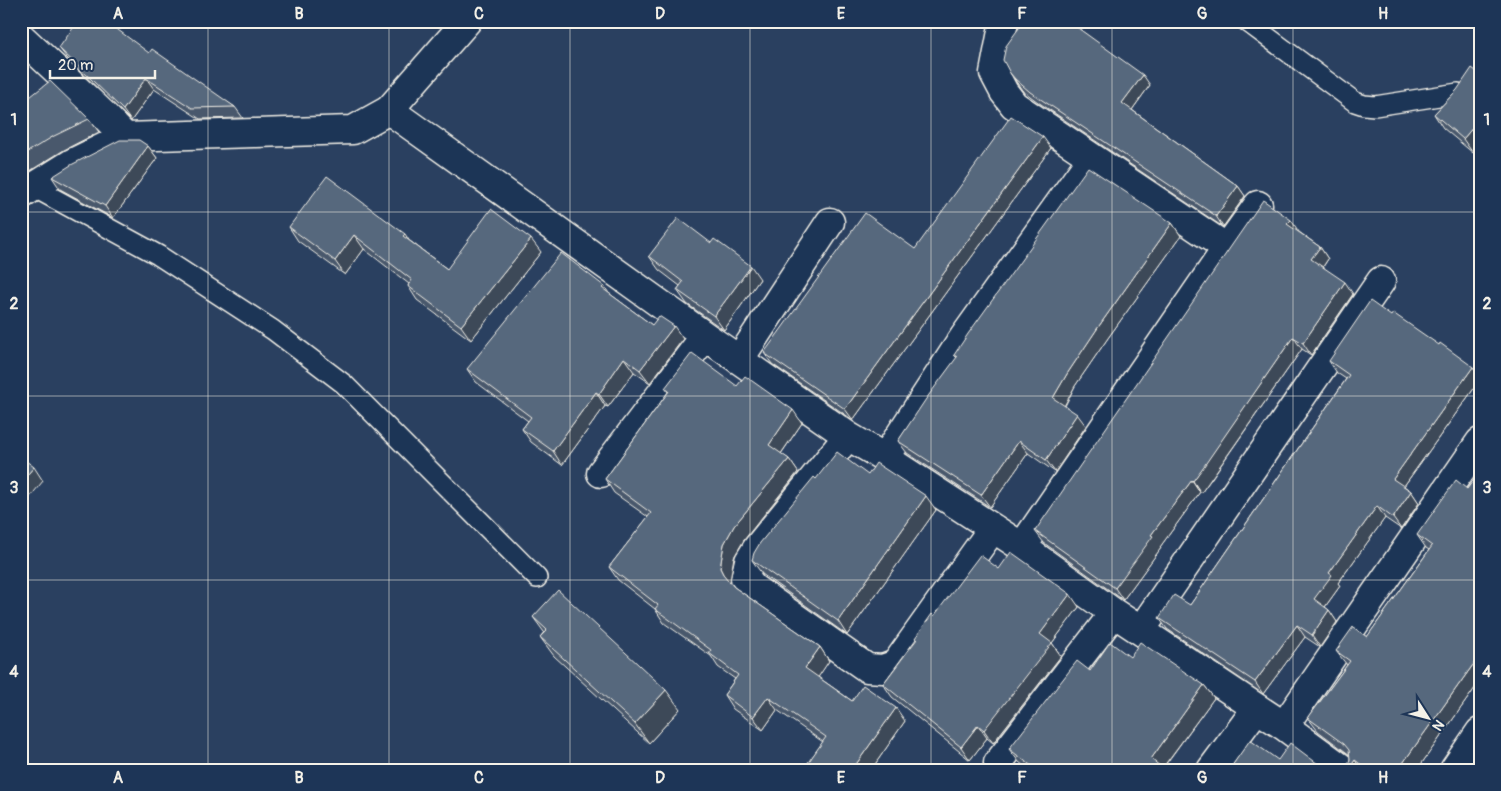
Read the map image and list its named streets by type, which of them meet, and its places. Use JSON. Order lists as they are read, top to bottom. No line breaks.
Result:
{"scale_bar":"20 m","north":"bottom right","grid":{"columns":["A","B","C","D","E","F","G","H"],"rows":["1","2","3","4"]}}
